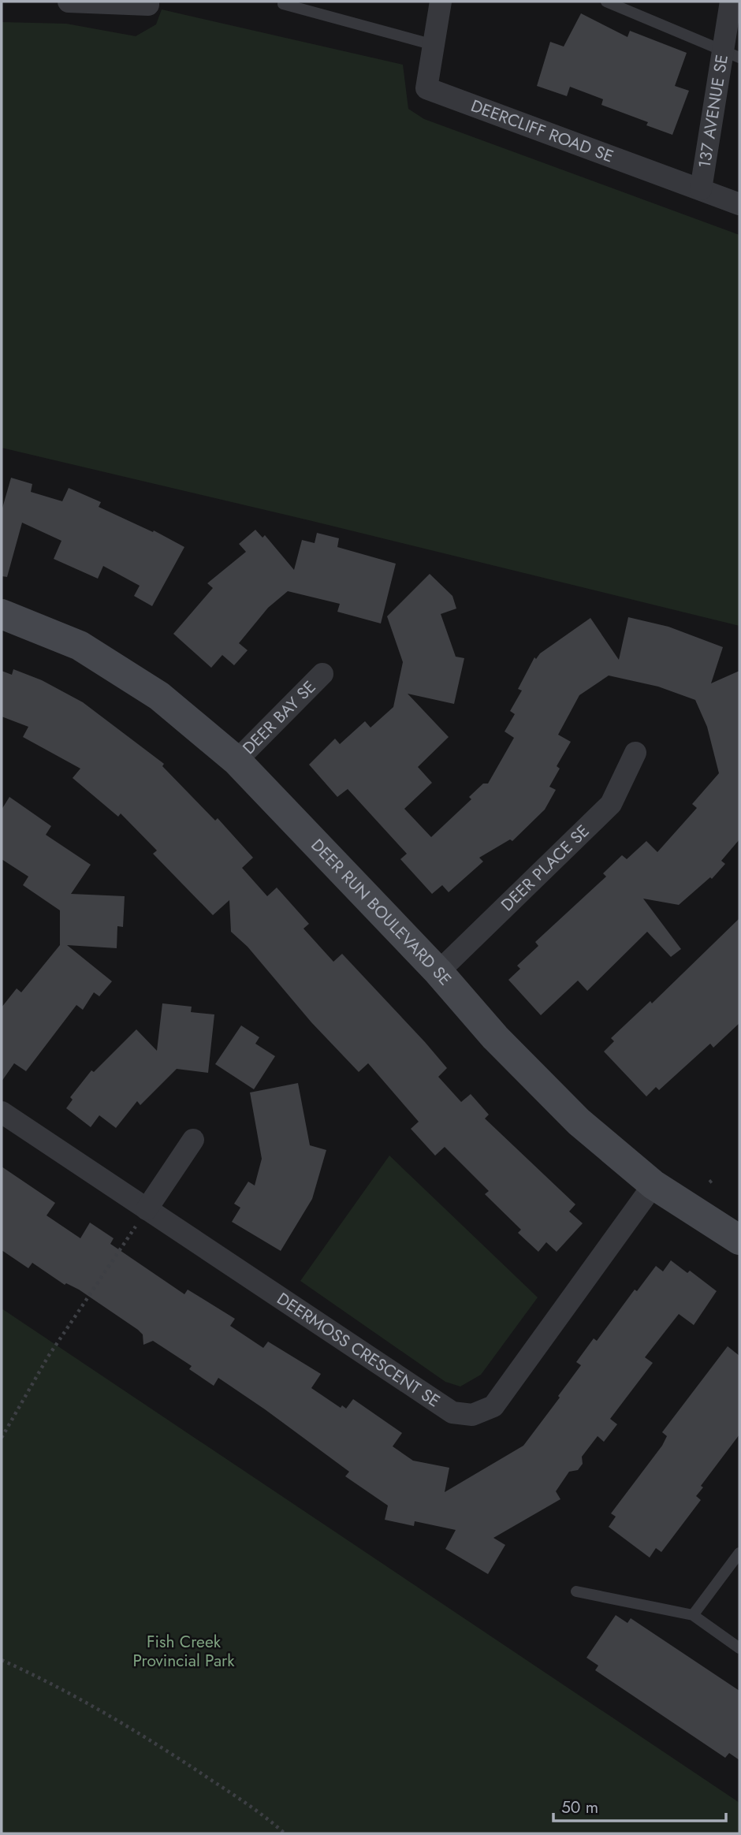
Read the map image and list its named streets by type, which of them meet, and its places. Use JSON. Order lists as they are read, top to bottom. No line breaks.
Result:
{"streets":{"street":["137 AVENUE SE","DEERCLIFF ROAD SE","DEER BAY SE","DEER PLACE SE","DEER RUN BOULEVARD SE","DEERMOSS CRESCENT SE"]},"crossings":[["137 AVENUE SE","DEERCLIFF ROAD SE"],["DEER BAY SE","DEER RUN BOULEVARD SE"],["DEER PLACE SE","DEER RUN BOULEVARD SE"],["DEER RUN BOULEVARD SE","DEERMOSS CRESCENT SE"]],"parks":["Fish Creek Provincial Park"],"scale_bar":"50 m"}
